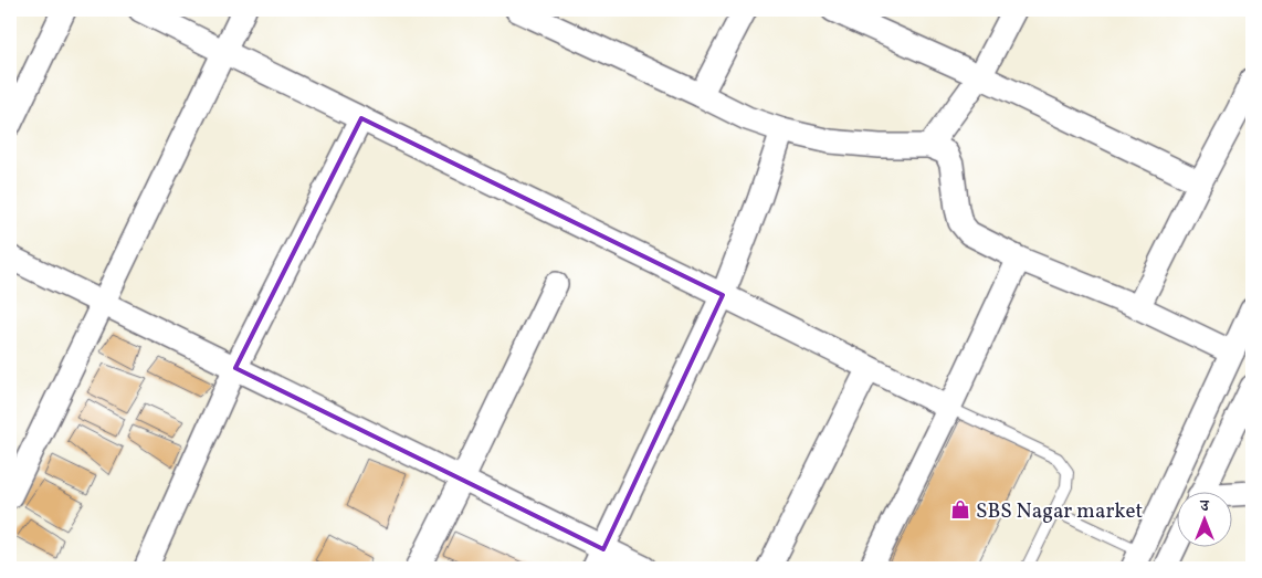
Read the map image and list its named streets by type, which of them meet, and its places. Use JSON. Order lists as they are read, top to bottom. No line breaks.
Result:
{"places":{"shop":["SBS Nagar market"]},"north":"top"}
